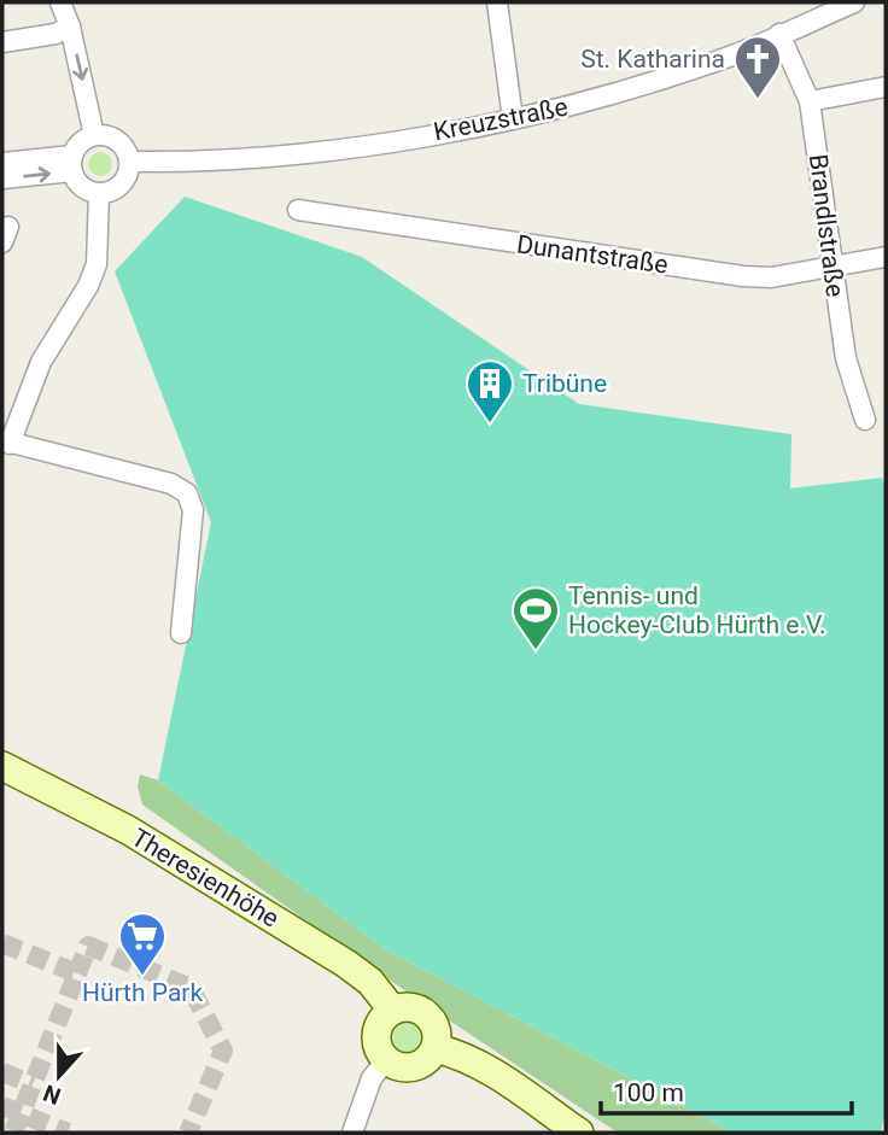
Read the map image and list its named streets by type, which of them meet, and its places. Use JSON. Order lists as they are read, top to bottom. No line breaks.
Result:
{"streets":{"street":["Kreuzstraße","Brandlstraße","Dunantstraße","Theresienhöhe"]},"crossings":[["Kreuzstraße","Brandlstraße"],["Brandlstraße","Dunantstraße"]],"places":{"church":["St. Katharina"],"building":["Tribüne"],"sports":["Tennis- und Hockey-Club Hürth e.V."],"supermarket":["Hürth Park"]},"scale_bar":"100 m","north":"bottom"}
